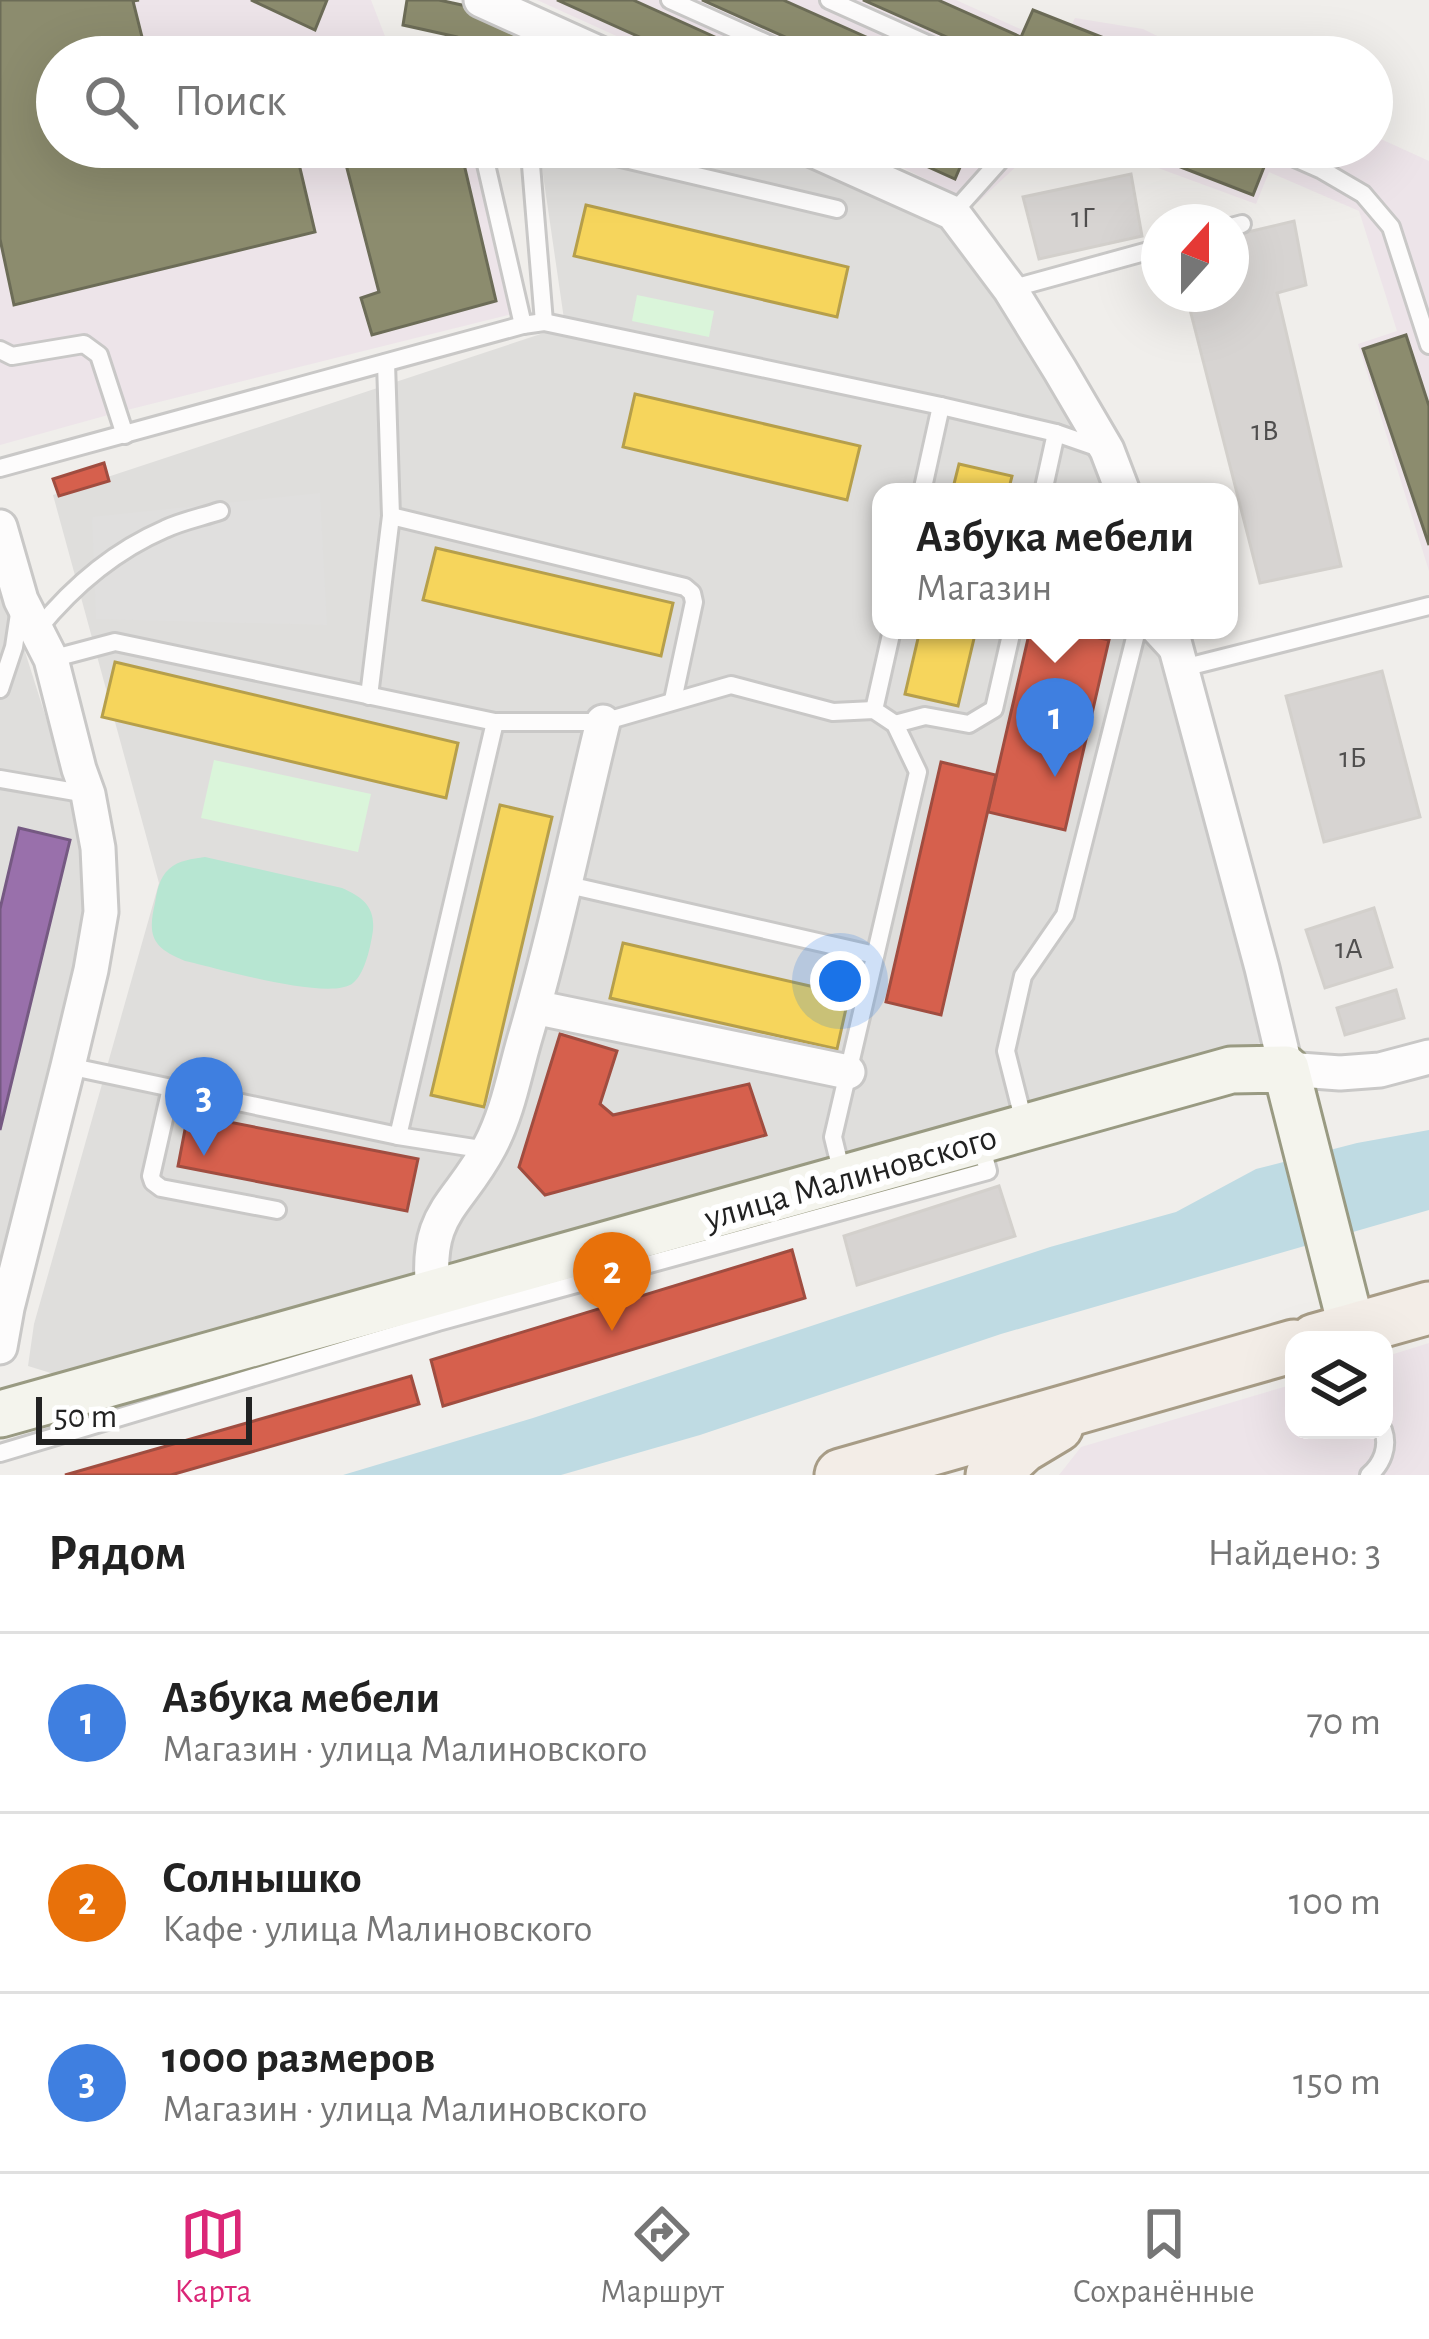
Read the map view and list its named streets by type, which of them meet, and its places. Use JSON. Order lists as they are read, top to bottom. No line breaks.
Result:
{"streets":{"main road":["улица Малиновского"]},"house_numbers":["1Г","1В","1Б","1А"],"scale_bar":"50 m","north":"top","page":{"search":"Поиск","popup":["Азбука мебели","Магазин"],"pins":["1","3","2"],"scale":"50 m","heading":["Рядом","Найдено: 3"],"list":[{"mark":"1","name":"Азбука мебели","note":"Магазин · улица Малиновского","value":"70 m"},{"mark":"2","name":"Солнышко","note":"Кафе · улица Малиновского","value":"100 m"},{"mark":"3","name":"1000 размеров","note":"Магазин · улица Малиновского","value":"150 m"}],"nav":["Карта","Маршрут","Сохранённые"]}}
